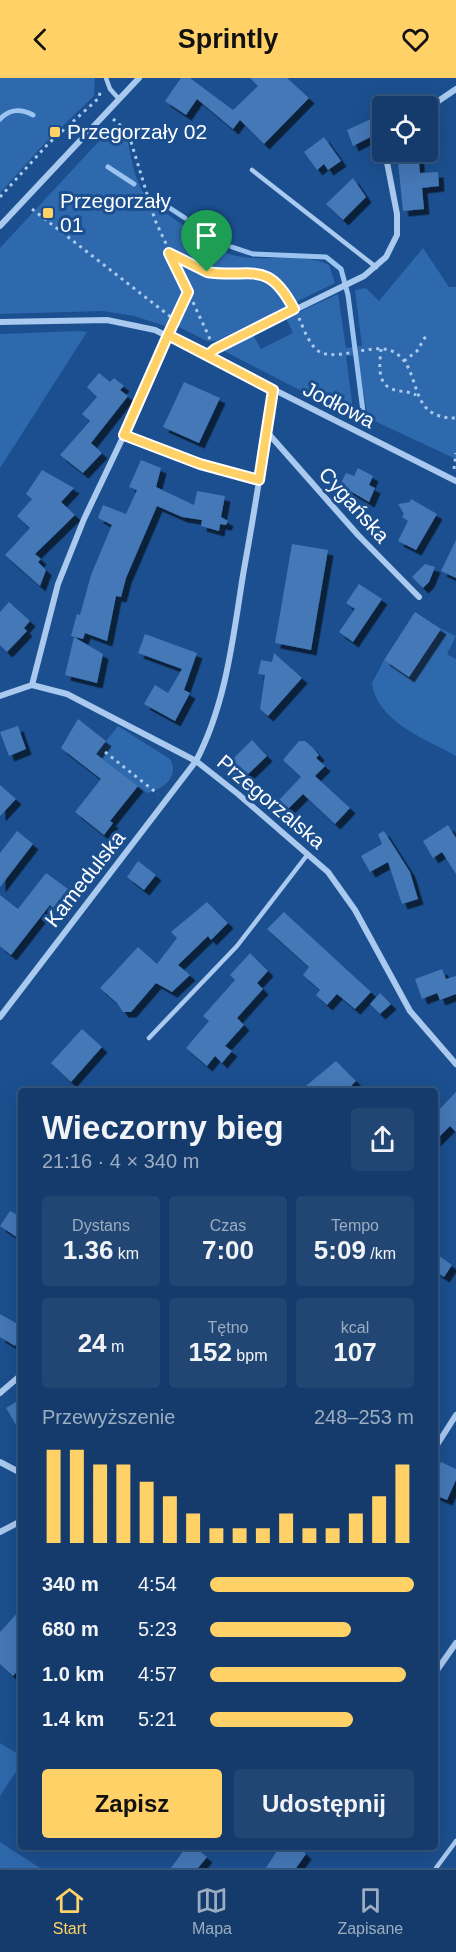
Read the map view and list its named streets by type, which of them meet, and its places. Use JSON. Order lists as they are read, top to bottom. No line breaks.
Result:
{"streets":{"street":["Jodłowa","Cygańska","Przegorzalska","Kamedulska"]},"crossings":[["Jodłowa","Przegorzalska"],["Cygańska","Przegorzalska"],["Przegorzalska","Kamedulska"]],"places":{"transit":["Przegorzały 02","Przegorzały 01"]},"page":{"header":"Sprintly","heading":["Wieczorny bieg","21:16 · 4 × 340 m"],"stats":[["Dystans","1.36 km"],["Czas","7:00"],["Tempo","5:09 /km"],["24 m"],["Tętno","152 bpm"],["kcal","107"]],"chart":["Przewyższenie","248–253 m"],"list":[{"name":"340 m","note":"4:54"},{"name":"680 m","note":"5:23"},{"name":"1.0 km","note":"4:57"},{"name":"1.4 km","note":"5:21"}],"buttons":["Zapisz","Udostępnij"],"tabs":["Start","Mapa","Zapisane"]}}
